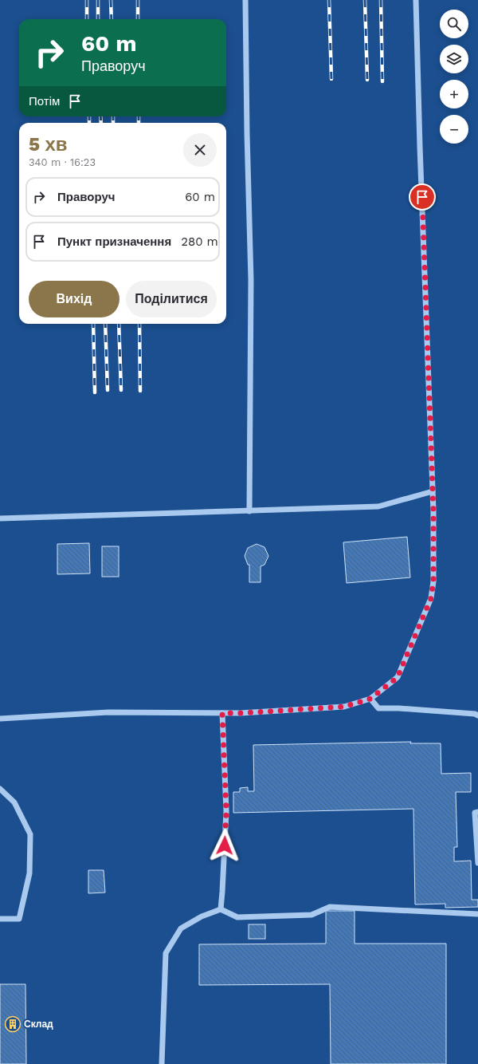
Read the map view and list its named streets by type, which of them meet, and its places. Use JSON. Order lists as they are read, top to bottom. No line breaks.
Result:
{"places":{"building":["Склад"]},"page":{"map_buttons":["+","−"],"turn":["60 m","Праворуч"],"then":"Потім","heading":["5 хв","340 m · 16:23"],"list":[{"name":"Праворуч","value":"60 m"},{"name":"Пункт призначення","value":"280 m"}],"buttons":["Вихід","Поділитися"]}}
